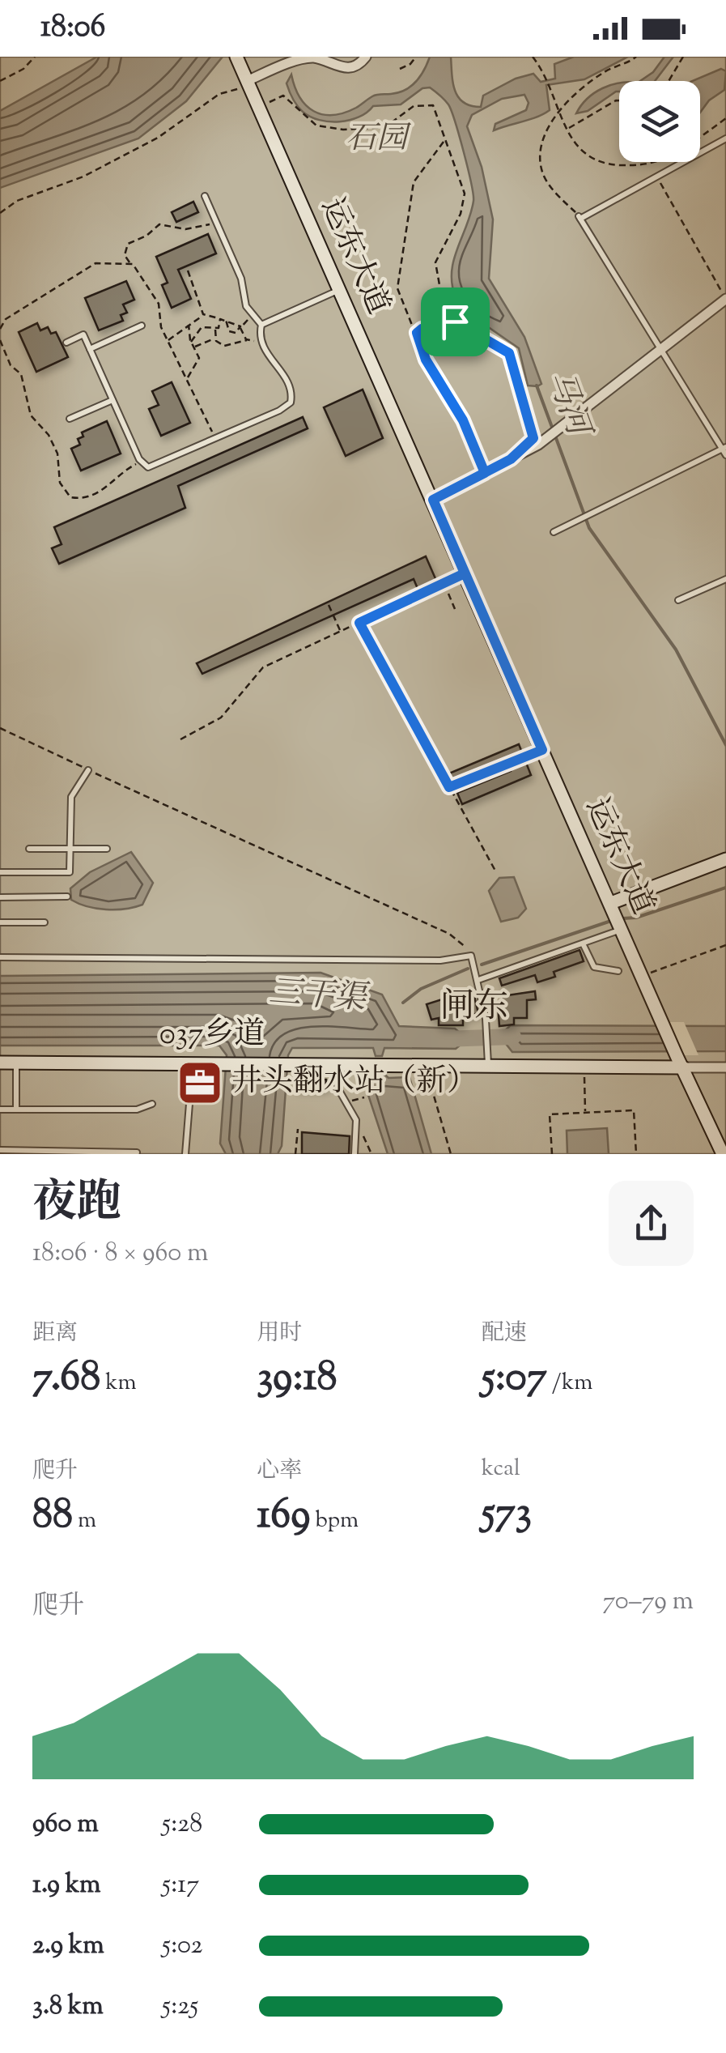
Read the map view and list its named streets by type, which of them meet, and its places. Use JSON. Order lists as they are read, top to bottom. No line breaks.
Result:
{"streets":{"main road":["运东大道","037乡道"]},"crossings":[["运东大道","037乡道"]],"districts":["闸东"],"water":["马河","三干渠"],"parks":["石园"],"places":{"office":["井头翻水站（新）"]},"page":{"status":"18:06","heading":["夜跑","18:06 · 8 × 960 m"],"stats":[["距离","7.68 km"],["用时","39:18"],["配速","5:07 /km"],["爬升","88 m"],["心率","169 bpm"],["kcal","573"]],"chart":["爬升","70–79 m"],"list":[{"name":"960 m","note":"5:28"},{"name":"1.9 km","note":"5:17"},{"name":"2.9 km","note":"5:02"},{"name":"3.8 km","note":"5:25"}]}}
